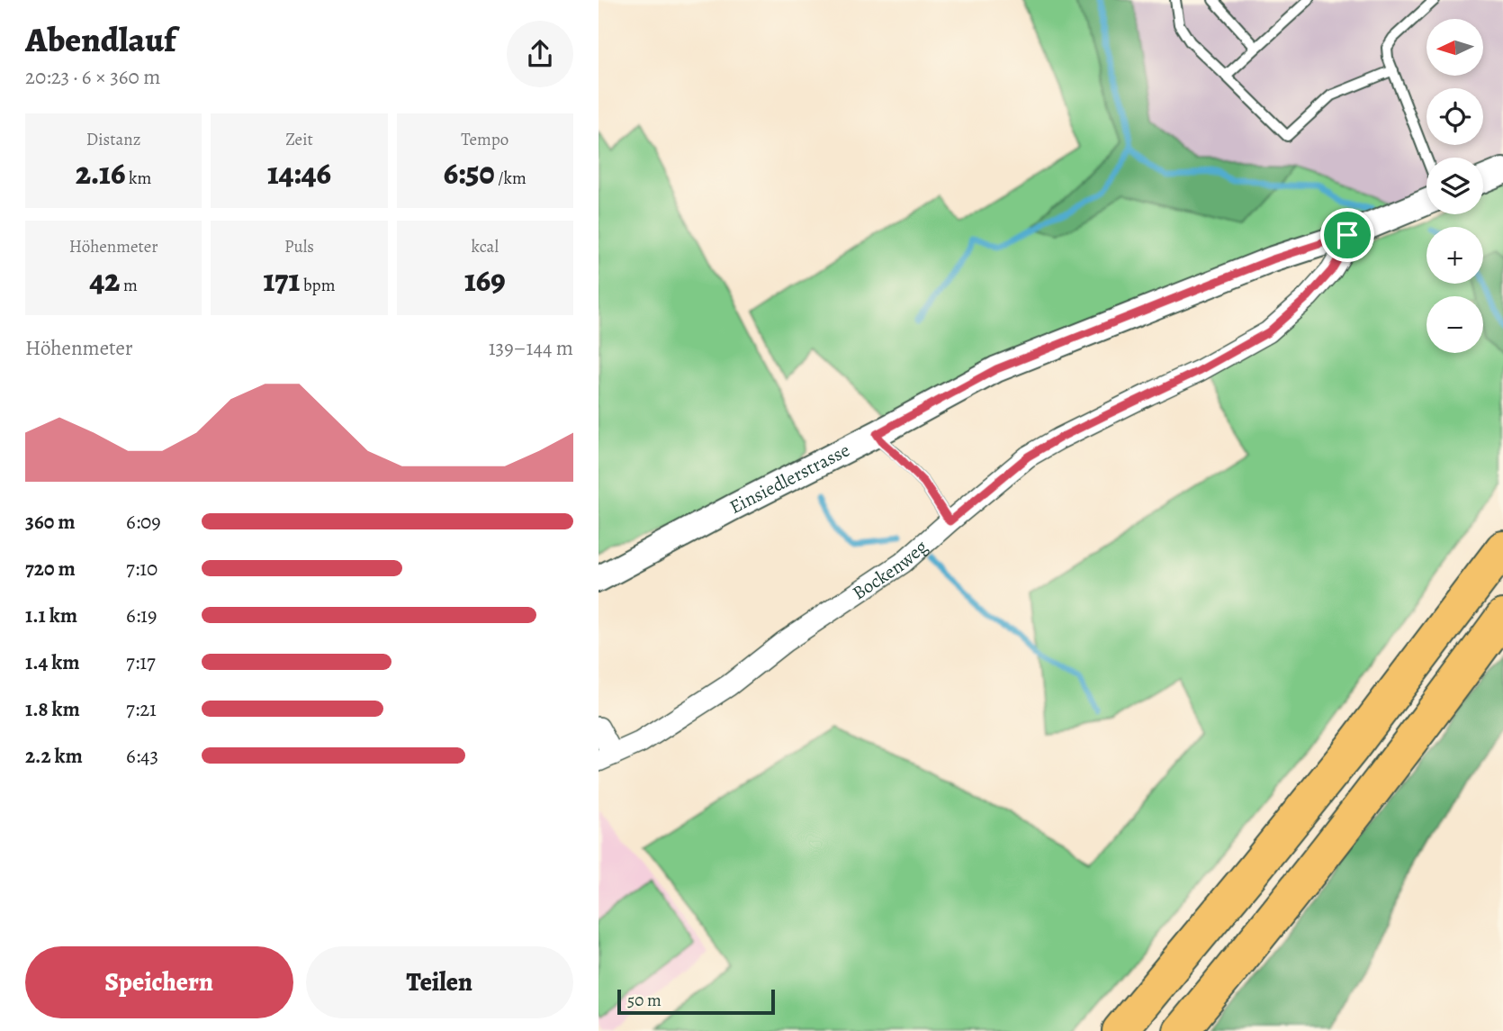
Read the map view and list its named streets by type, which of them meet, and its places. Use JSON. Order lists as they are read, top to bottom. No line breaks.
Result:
{"streets":{"street":["Einsiedlerstrasse","Bockenweg"]},"crossings":[["Einsiedlerstrasse","Bockenweg"]],"scale_bar":"50 m","north":"left","page":{"heading":["Abendlauf","20:23 · 6 × 360 m"],"map_buttons":["+","−"],"stats":[["Distanz","2.16 km"],["Zeit","14:46"],["Tempo","6:50 /km"],["Höhenmeter","42 m"],["Puls","171 bpm"],["kcal","169"]],"chart":["Höhenmeter","139–144 m"],"list":[{"name":"360 m","note":"6:09"},{"name":"720 m","note":"7:10"},{"name":"1.1 km","note":"6:19"},{"name":"1.4 km","note":"7:17"},{"name":"1.8 km","note":"7:21"},{"name":"2.2 km","note":"6:43"}],"buttons":["Speichern","Teilen"],"scale":"50 m"}}
